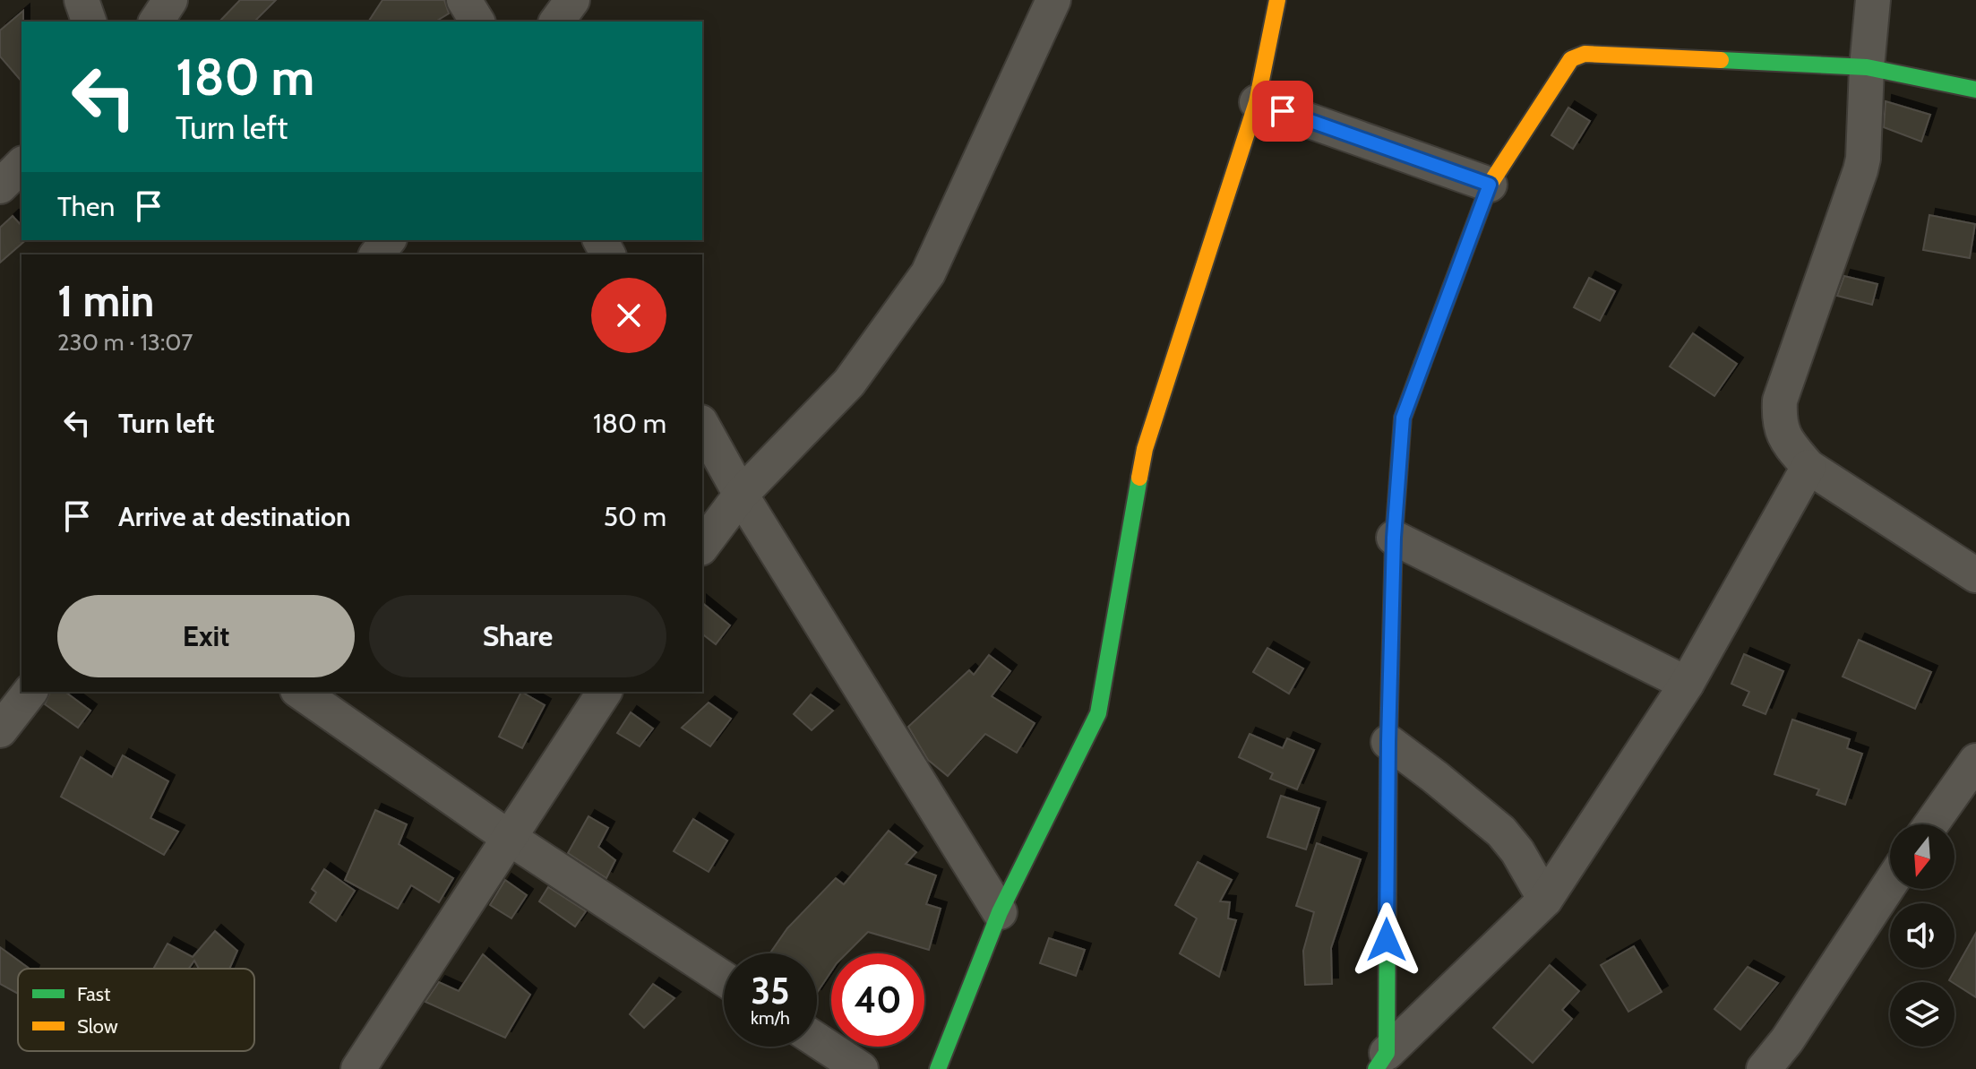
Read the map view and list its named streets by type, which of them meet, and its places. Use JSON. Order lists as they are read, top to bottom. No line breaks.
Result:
{"legend":["Fast","Slow"],"north":"bottom","page":{"turn":["180 m","Turn left"],"then":"Then","heading":["1 min","230 m · 13:07"],"list":[{"name":"Turn left","value":"180 m"},{"name":"Arrive at destination","value":"50 m"}],"buttons":["Exit","Share"],"speed":"35 km/h","limit":"40"}}
